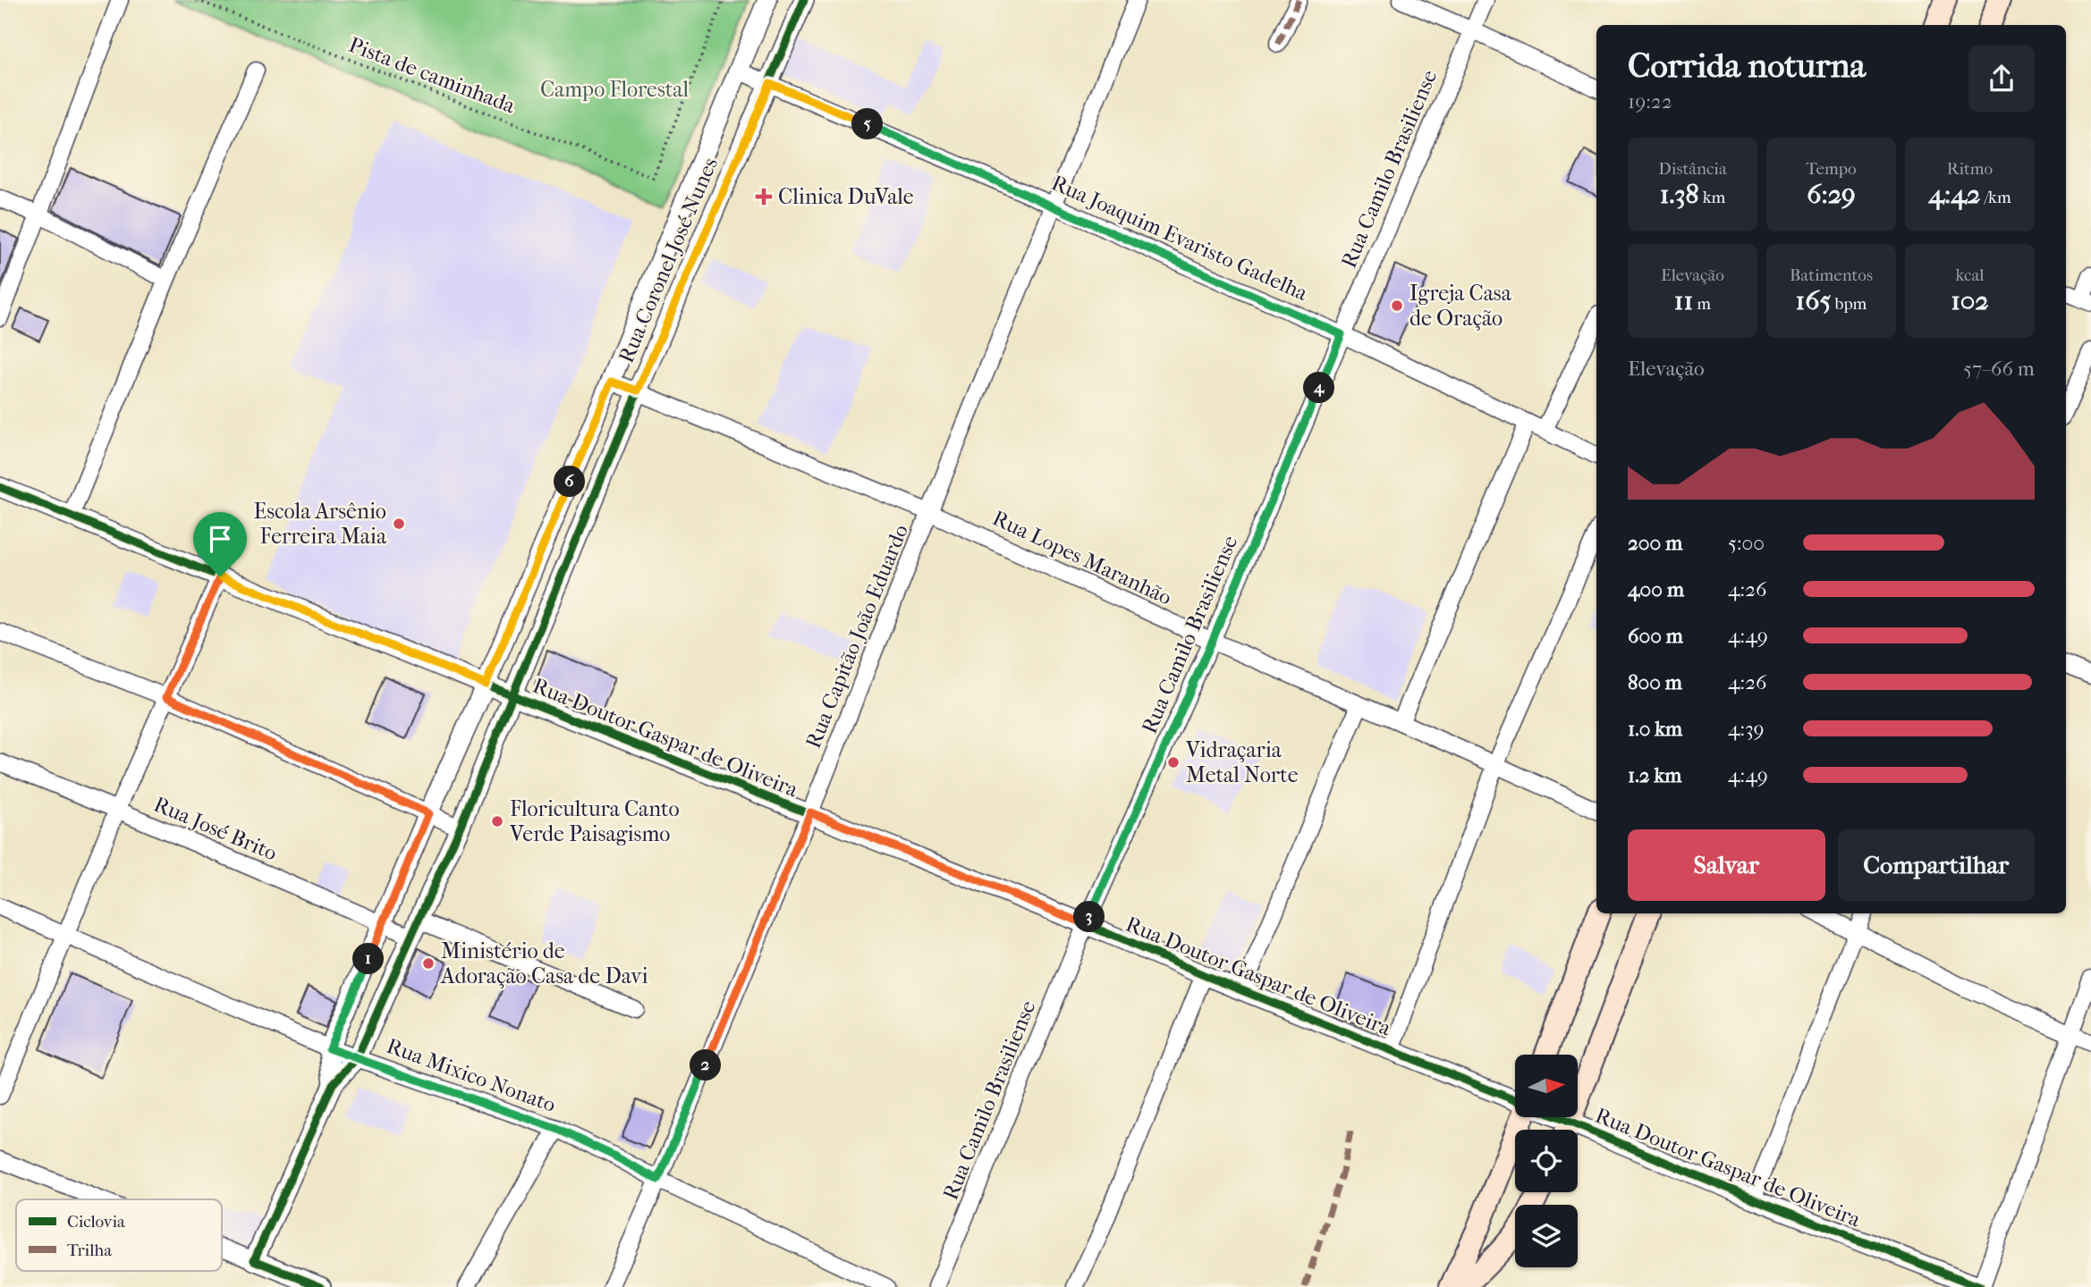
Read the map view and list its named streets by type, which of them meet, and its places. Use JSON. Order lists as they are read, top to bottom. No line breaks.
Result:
{"streets":{"street":["Rua Camilo Brasiliense","Rua Joaquim Evaristo Gadelha","Rua Coronel José Nunes","Rua Lopes Maranhão","Rua Capitão João Eduardo","Rua Doutor Gaspar de Oliveira","Rua José Brito","Rua Mixico Nonato"],"path":["Pista de caminhada"]},"crossings":[["Rua Camilo Brasiliense","Rua Joaquim Evaristo Gadelha"],["Rua Camilo Brasiliense","Rua Lopes Maranhão"],["Rua Camilo Brasiliense","Rua Doutor Gaspar de Oliveira"],["Rua Joaquim Evaristo Gadelha","Rua Coronel José Nunes"],["Rua Joaquim Evaristo Gadelha","Rua Capitão João Eduardo"],["Rua Coronel José Nunes","Rua Lopes Maranhão"],["Rua Coronel José Nunes","Rua Doutor Gaspar de Oliveira"],["Rua Coronel José Nunes","Rua José Brito"],["Rua Coronel José Nunes","Rua Mixico Nonato"],["Rua Lopes Maranhão","Rua Capitão João Eduardo"],["Rua Capitão João Eduardo","Rua Doutor Gaspar de Oliveira"],["Rua Capitão João Eduardo","Rua Mixico Nonato"]],"parks":["Campo Florestal"],"places":{"health":["Clinica DuVale"],"other":["Igreja Casa de Oração","Escola Arsênio Ferreira Maia","Vidraçaria Metal Norte","Floricultura Canto Verde Paisagismo","Ministério de Adoração Casa de Davi"]},"legend":["Ciclovia","Trilha"],"north":"right","page":{"heading":["Corrida noturna","19:22"],"pins":["5","4","6","3","1","2"],"stats":[["Distância","1.38 km"],["Tempo","6:29"],["Ritmo","4:42 /km"],["Elevação","11 m"],["Batimentos","165 bpm"],["kcal","102"]],"chart":["Elevação","57–66 m"],"list":[{"name":"200 m","note":"5:00"},{"name":"400 m","note":"4:26"},{"name":"600 m","note":"4:49"},{"name":"800 m","note":"4:26"},{"name":"1.0 km","note":"4:39"},{"name":"1.2 km","note":"4:49"}],"buttons":["Salvar","Compartilhar"]}}
